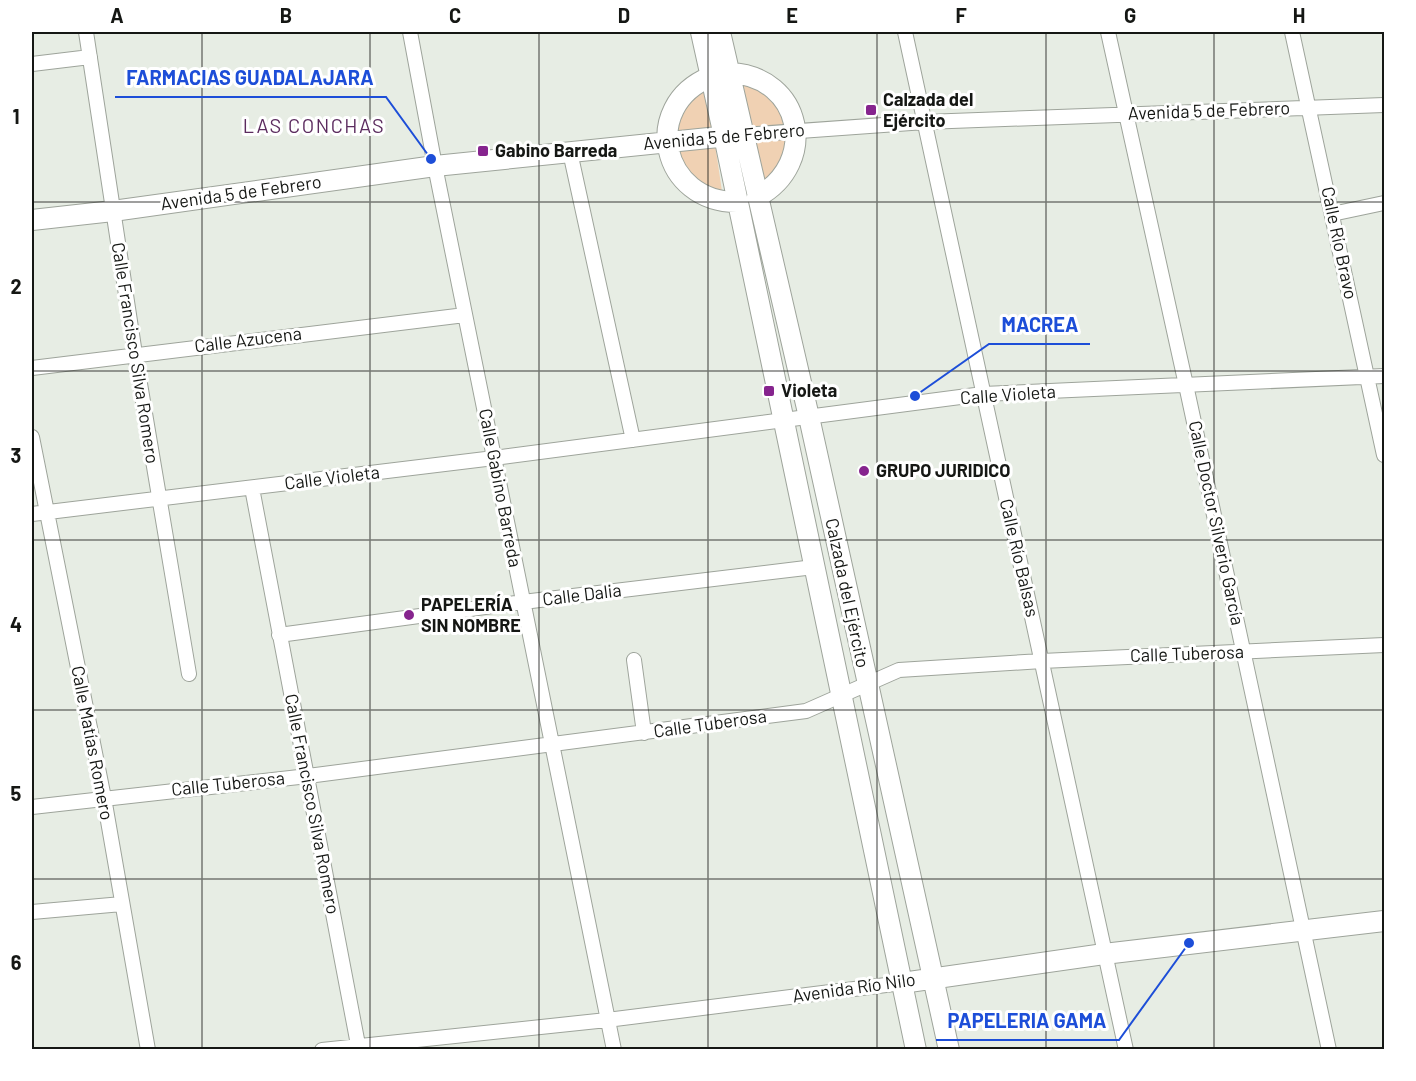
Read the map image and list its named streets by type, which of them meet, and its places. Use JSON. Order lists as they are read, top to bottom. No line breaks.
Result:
{"streets":{"main road":["Avenida 5 de Febrero","Calzada del Ejército","Avenida Río Nilo"],"street":["Calle Río Bravo","Calle Azucena","Calle Francisco Silva Romero","Calle Violeta","Calle Gabino Barreda","Calle Doctor Silverio García","Calle Río Balsas","Calle Dalia","Calle Tuberosa","Calle Matías Romero"]},"crossings":[["Avenida 5 de Febrero","Calle Río Bravo"],["Avenida 5 de Febrero","Calle Francisco Silva Romero"],["Avenida 5 de Febrero","Calle Gabino Barreda"],["Avenida 5 de Febrero","Calle Doctor Silverio García"],["Avenida 5 de Febrero","Calle Río Balsas"],["Avenida 5 de Febrero","Calzada del Ejército"],["Calle Río Bravo","Calle Violeta"],["Calle Azucena","Calle Francisco Silva Romero"],["Calle Azucena","Calle Gabino Barreda"],["Calle Francisco Silva Romero","Calle Violeta"],["Calle Francisco Silva Romero","Calle Dalia"],["Calle Francisco Silva Romero","Calle Tuberosa"],["Calle Francisco Silva Romero","Avenida Río Nilo"],["Calle Violeta","Calle Gabino Barreda"],["Calle Violeta","Calle Doctor Silverio García"],["Calle Violeta","Calle Río Balsas"],["Calle Violeta","Calzada del Ejército"],["Calle Violeta","Calle Matías Romero"],["Calle Gabino Barreda","Calle Dalia"],["Calle Gabino Barreda","Calle Tuberosa"],["Calle Gabino Barreda","Avenida Río Nilo"],["Calle Doctor Silverio García","Calle Tuberosa"],["Calle Doctor Silverio García","Avenida Río Nilo"],["Calle Río Balsas","Calle Tuberosa"],["Calle Río Balsas","Avenida Río Nilo"],["Calzada del Ejército","Calle Dalia"],["Calzada del Ejército","Calle Tuberosa"],["Calzada del Ejército","Avenida Río Nilo"],["Calle Tuberosa","Calle Matías Romero"]],"districts":["LAS CONCHAS"],"places":{"transit":["Calzada del Ejército","Gabino Barreda","Violeta"],"other":["FARMACIAS GUADALAJARA","MACREA","GRUPO JURIDICO","PAPELERÍA SIN NOMBRE","PAPELERIA GAMA"]},"grid":{"columns":["A","B","C","D","E","F","G","H"],"rows":["1","2","3","4","5","6"]}}
